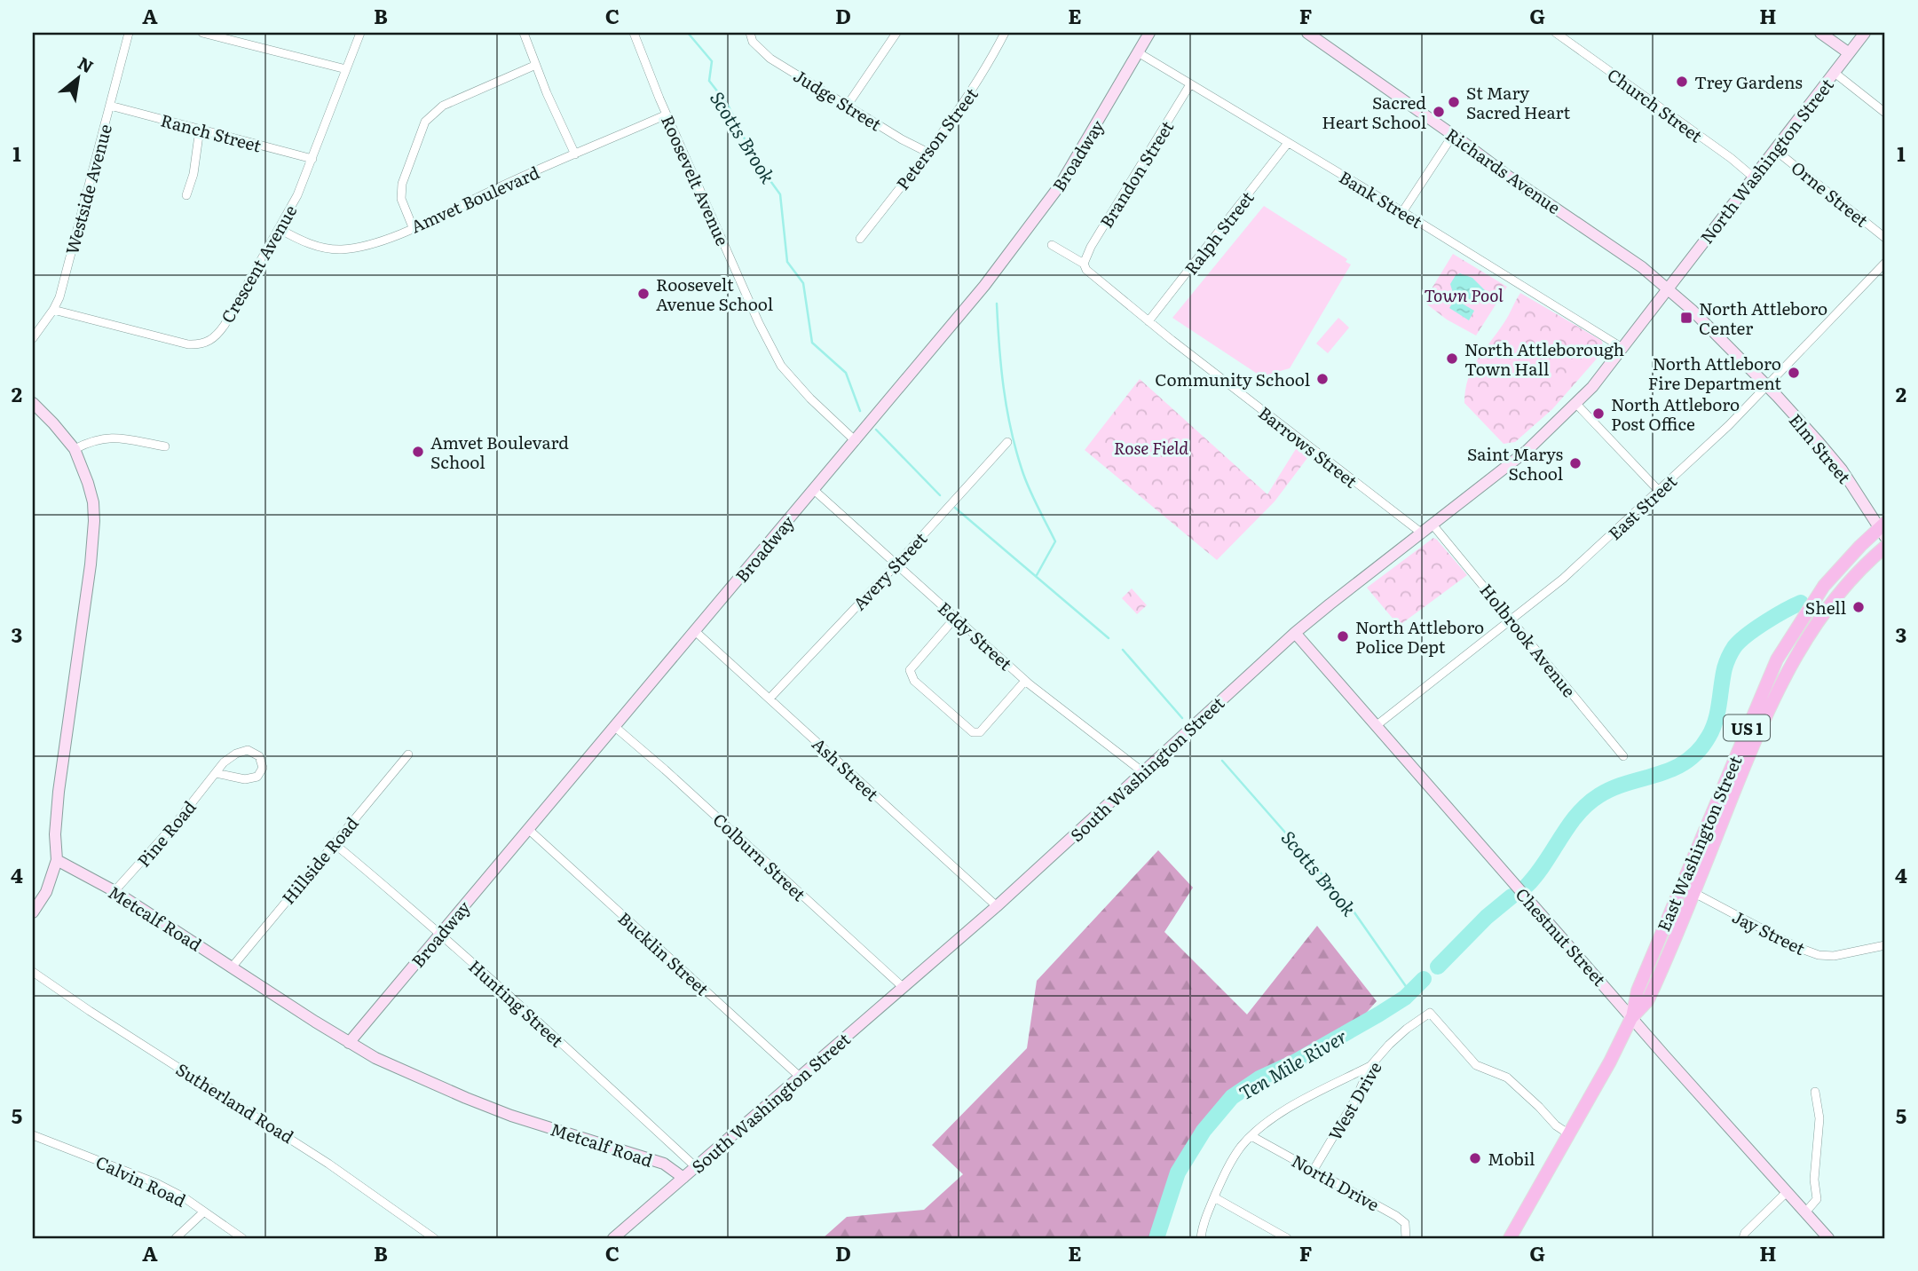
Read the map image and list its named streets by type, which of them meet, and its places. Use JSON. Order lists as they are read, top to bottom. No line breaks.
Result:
{"streets":{"main road":["US 1","East Washington Street"],"street":["Judge Street","Church Street","Ranch Street","Peterson Street","Broadway","North Washington Street","Richards Avenue","Brandon Street","Roosevelt Avenue","Westside Avenue","Orne Street","Amvet Boulevard","Bank Street","Ralph Street","Crescent Avenue","Barrows Street","Elm Street","East Street","Avery Street","Eddy Street","Holbrook Avenue","Ash Street","South Washington Street","Pine Road","Colburn Street","Hillside Road","Metcalf Road","Jay Street","Chestnut Street","Bucklin Street","Hunting Street","West Drive","Sutherland Road","Calvin Road","North Drive"]},"crossings":[["Judge Street","Peterson Street"],["Church Street","North Washington Street"],["Ranch Street","Westside Avenue"],["Ranch Street","Crescent Avenue"],["Broadway","Roosevelt Avenue"],["Broadway","Bank Street"],["Broadway","Eddy Street"],["Broadway","Ash Street"],["Broadway","Colburn Street"],["Broadway","Metcalf Road"],["Broadway","Bucklin Street"],["Broadway","Hunting Street"],["North Washington Street","Richards Avenue"],["North Washington Street","Orne Street"],["North Washington Street","Elm Street"],["North Washington Street","South Washington Street"],["Richards Avenue","Elm Street"],["Richards Avenue","South Washington Street"],["Brandon Street","Bank Street"],["Brandon Street","Barrows Street"],["Roosevelt Avenue","Amvet Boulevard"],["Westside Avenue","Crescent Avenue"],["Amvet Boulevard","Crescent Avenue"],["Bank Street","Ralph Street"],["Bank Street","South Washington Street"],["Ralph Street","Barrows Street"],["Barrows Street","South Washington Street"],["Elm Street","East Street"],["Elm Street","South Washington Street"],["Elm Street","East Washington Street"],["East Street","Holbrook Avenue"],["East Street","Chestnut Street"],["Avery Street","Eddy Street"],["Avery Street","Ash Street"],["Eddy Street","South Washington Street"],["Holbrook Avenue","South Washington Street"],["Ash Street","South Washington Street"],["South Washington Street","Colburn Street"],["South Washington Street","Metcalf Road"],["South Washington Street","Chestnut Street"],["South Washington Street","Bucklin Street"],["South Washington Street","Hunting Street"],["Pine Road","Metcalf Road"],["East Washington Street","Jay Street"],["East Washington Street","Chestnut Street"],["East Washington Street","West Drive"],["Hillside Road","Metcalf Road"],["Hillside Road","Hunting Street"],["West Drive","North Drive"]],"water":["Scotts Brook","Ten Mile River"],"parks":["Town Pool","Rose Field"],"places":{"other":["Trey Gardens","St Mary Sacred Heart","Sacred Heart School","Roosevelt Avenue School","North Attleborough Town Hall","North Attleboro Fire Department","Community School","North Attleboro Post Office","Amvet Boulevard School","Saint Marys School","Shell","North Attleboro Police Dept","Mobil"],"transit":["North Attleboro Center"]},"north":"top right","grid":{"columns":["A","B","C","D","E","F","G","H"],"rows":["1","2","3","4","5"]}}
